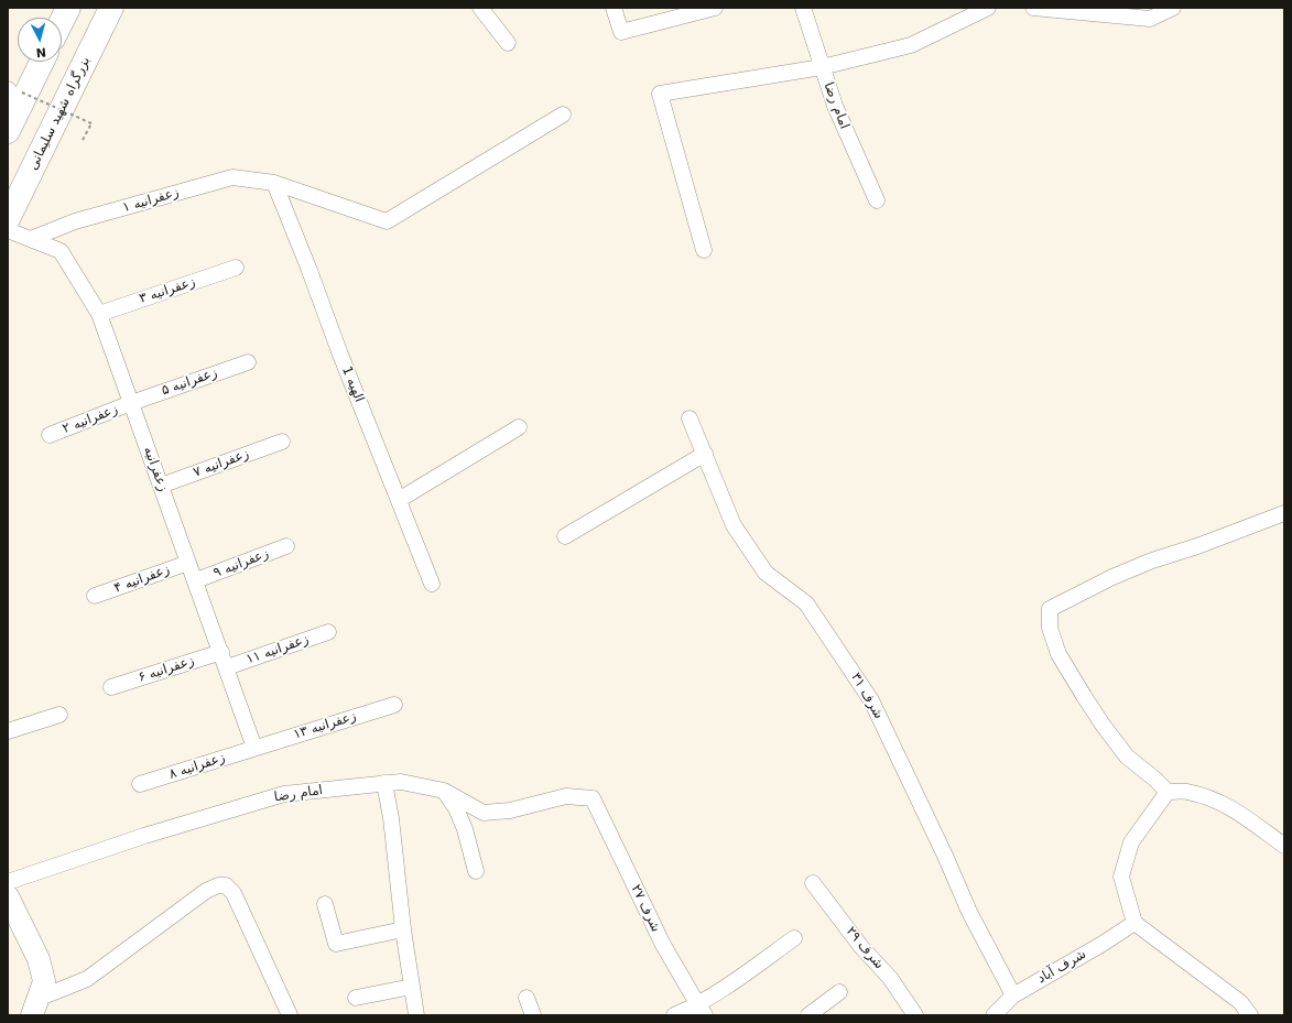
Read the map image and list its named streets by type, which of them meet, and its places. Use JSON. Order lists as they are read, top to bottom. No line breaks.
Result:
{"streets":{"highway":["بزرگراه شهید سلیمانی"],"street":["امام رضا","زعفرانیه ۱","زعفرانیه ۳","زعفرانیه ۵","الهیه 1","زعفرانیه ۲","زعفرانیه ۷","زعفرانیه","زعفرانیه ۹","زعفرانیه ۴","زعفرانیه ۱۱","زعفرانیه ۶","شرف ۳۱","زعفرانیه ۱۳","زعفرانیه ۸","شرف ۲۷","شرف ۲۹","شرف آباد"]},"crossings":[["امام رضا","شرف ۲۷"],["زعفرانیه ۱","الهیه 1"],["زعفرانیه ۱","زعفرانیه"],["زعفرانیه ۳","زعفرانیه"],["زعفرانیه ۵","زعفرانیه ۲"],["زعفرانیه ۵","زعفرانیه"],["زعفرانیه ۲","زعفرانیه"],["زعفرانیه ۷","زعفرانیه"],["زعفرانیه","زعفرانیه ۹"],["زعفرانیه","زعفرانیه ۴"],["زعفرانیه","زعفرانیه ۱۱"],["زعفرانیه","زعفرانیه ۶"],["زعفرانیه","زعفرانیه ۱۳"],["زعفرانیه","زعفرانیه ۸"],["شرف ۳۱","شرف آباد"],["زعفرانیه ۱۳","زعفرانیه ۸"]],"north":"bottom"}
